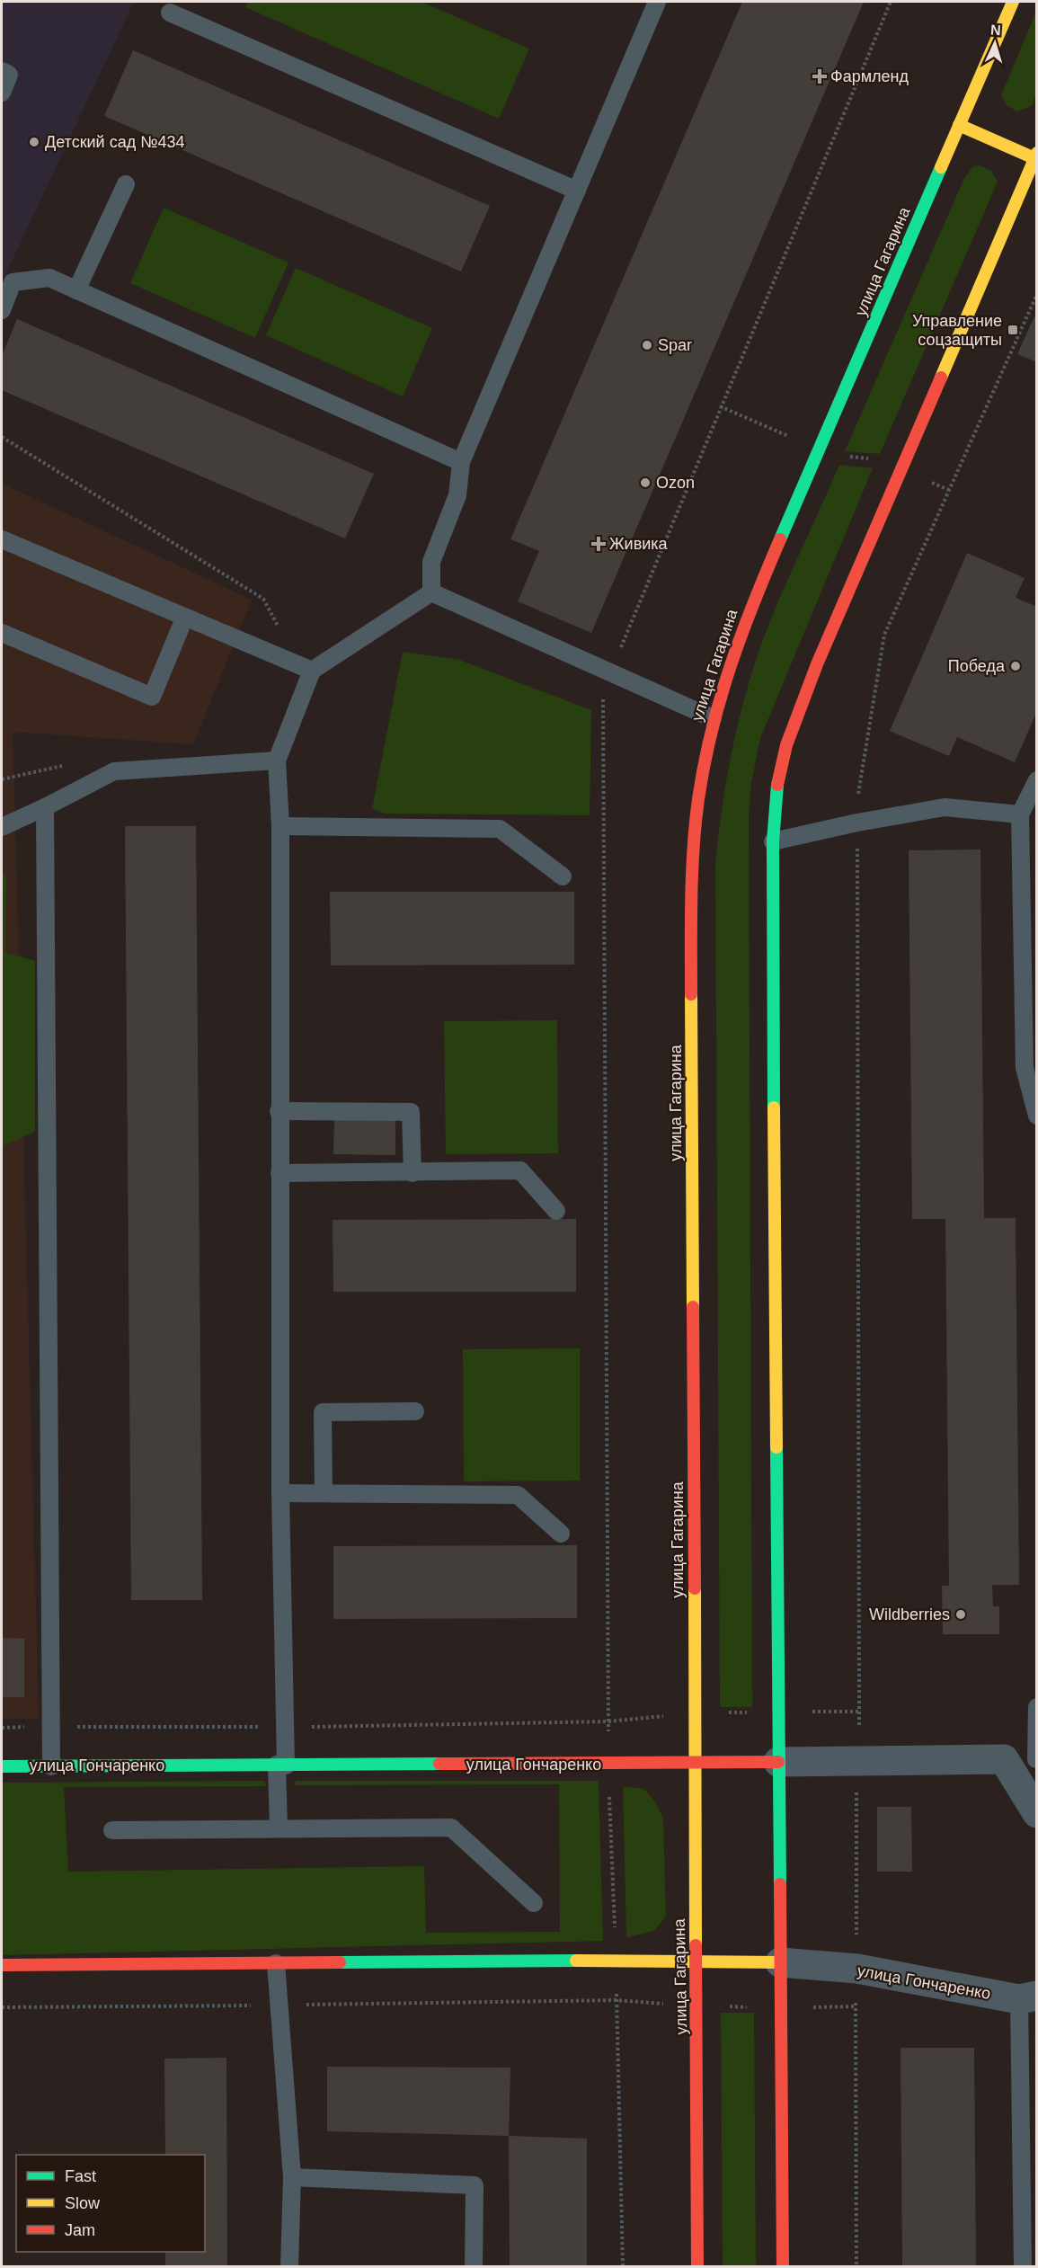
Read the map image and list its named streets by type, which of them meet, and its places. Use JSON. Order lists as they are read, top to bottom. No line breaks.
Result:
{"streets":{"main road":["улица Гагарина","улица Гончаренко"]},"crossings":[["улица Гагарина","улица Гончаренко"]],"places":{"health":["Фармленд","Живика"],"other":["Детский сад №434","Spar","Ozon","Победа","Wildberries"],"transit":["Управление соцзащиты"]},"legend":["Fast","Slow","Jam"],"north":"top"}
